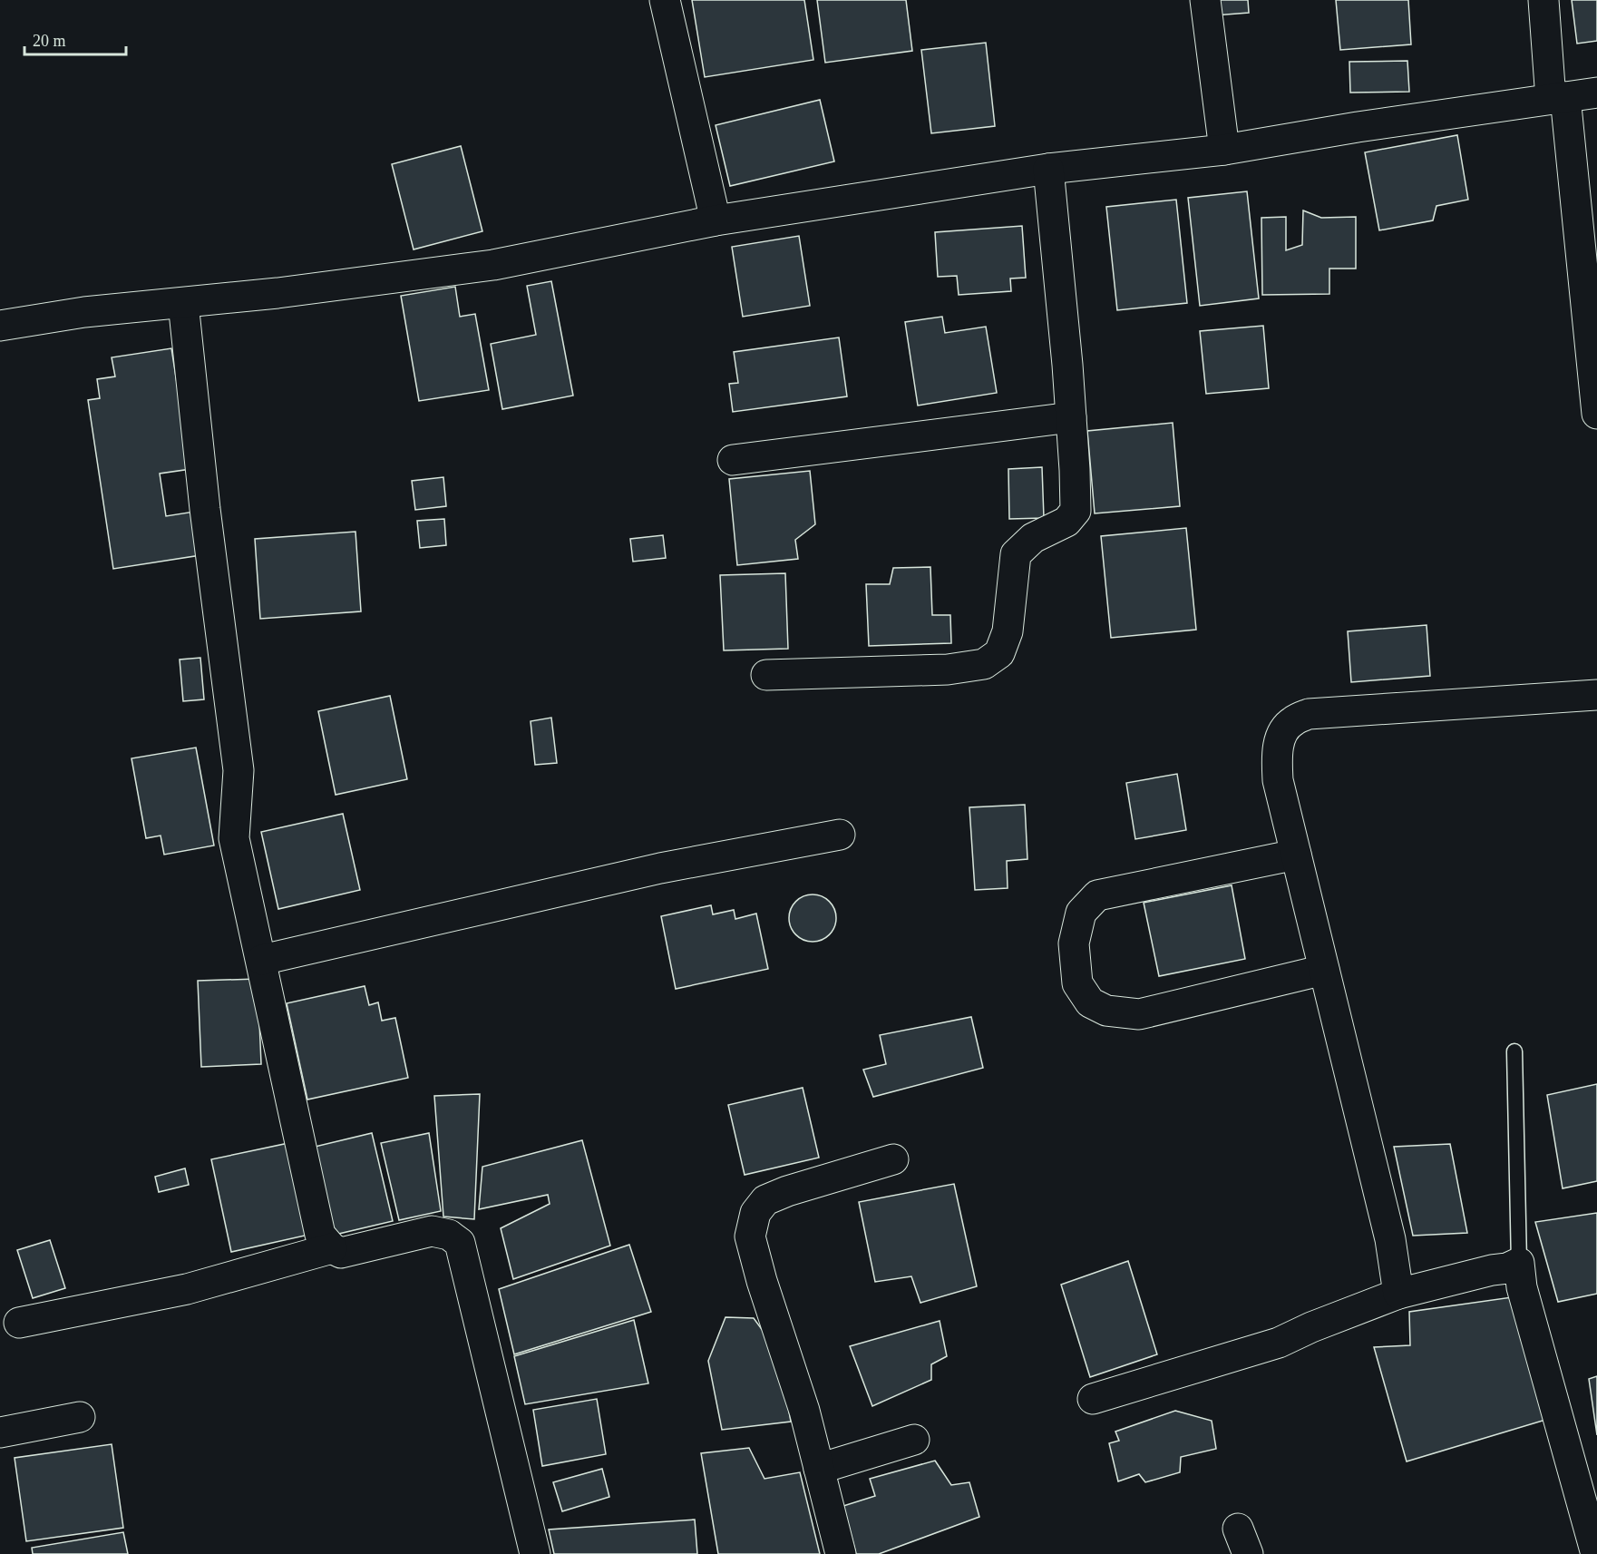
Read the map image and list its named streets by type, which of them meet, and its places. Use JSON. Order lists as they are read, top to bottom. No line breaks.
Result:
{"scale_bar":"20 m"}
